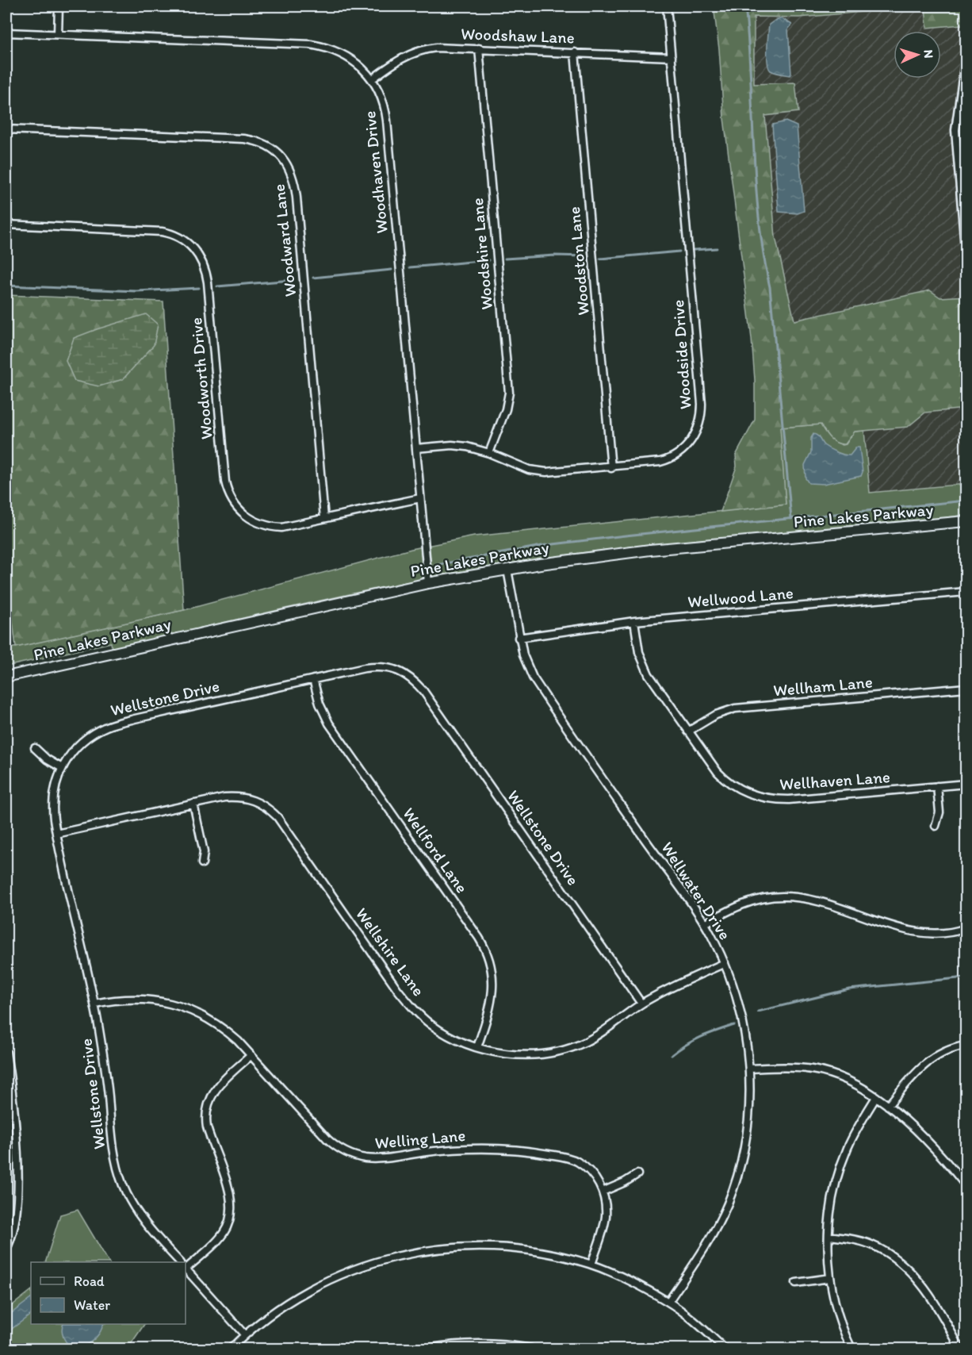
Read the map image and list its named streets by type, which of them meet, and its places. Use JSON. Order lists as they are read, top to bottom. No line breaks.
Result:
{"streets":{"street":["Woodshaw Lane","Woodhaven Drive","Woodward Lane","Woodshire Lane","Woodston Lane","Woodside Drive","Woodworth Drive","Pine Lakes Parkway","Wellwood Lane","Wellham Lane","Wellstone Drive","Wellhaven Lane","Wellford Lane","Wellwater Drive","Wellshire Lane","Welling Lane"]},"crossings":[["Woodshaw Lane","Woodhaven Drive"],["Woodshaw Lane","Woodshire Lane"],["Woodshaw Lane","Woodston Lane"],["Woodshaw Lane","Woodside Drive"],["Woodhaven Drive","Woodside Drive"],["Woodhaven Drive","Woodworth Drive"],["Woodhaven Drive","Pine Lakes Parkway"],["Woodward Lane","Woodworth Drive"],["Woodshire Lane","Woodside Drive"],["Woodston Lane","Woodside Drive"],["Pine Lakes Parkway","Wellwater Drive"],["Wellwood Lane","Wellhaven Lane"],["Wellwood Lane","Wellwater Drive"],["Wellham Lane","Wellhaven Lane"],["Wellstone Drive","Wellford Lane"],["Wellstone Drive","Wellshire Lane"],["Wellstone Drive","Welling Lane"],["Wellford Lane","Wellshire Lane"],["Wellwater Drive","Wellshire Lane"]],"legend":["Road","Water"],"north":"right"}
